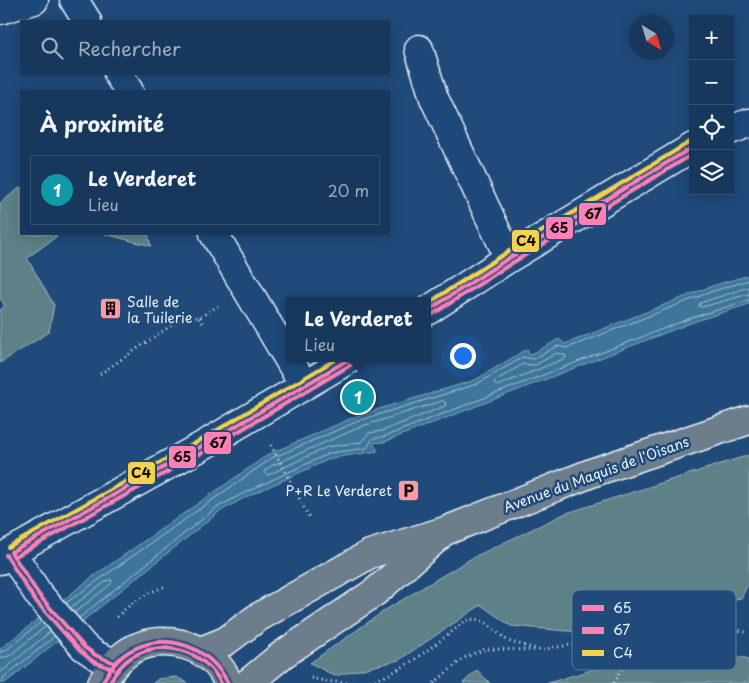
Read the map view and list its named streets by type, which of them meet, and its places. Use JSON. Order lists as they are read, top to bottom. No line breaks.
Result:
{"streets":{"main road":["Avenue du Maquis de l'Oisans"]},"places":{"building":["Salle de la Tuilerie"],"parking":["P+R Le Verderet"]},"lines":["transit line C4","transit line 65","transit line 67"],"legend":["65","67","C4"],"north":"bottom right","page":{"map_buttons":["+","−"],"search":"Rechercher","heading":"À proximité","list":[{"mark":"1","name":"Le Verderet","note":"Lieu","value":"20 m"}],"popup":["Le Verderet","Lieu"],"pins":"1"}}
